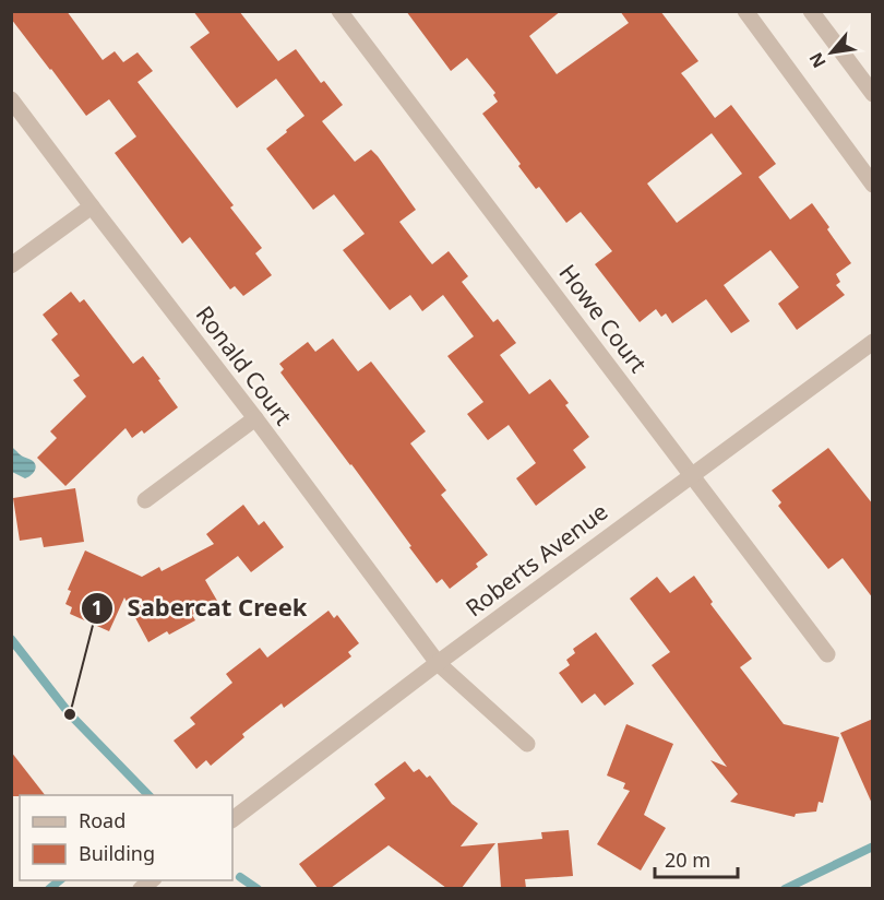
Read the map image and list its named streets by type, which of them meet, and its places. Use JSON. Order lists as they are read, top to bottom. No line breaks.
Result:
{"streets":{"street":["Howe Court","Ronald Court","Roberts Avenue"]},"crossings":[["Howe Court","Roberts Avenue"],["Ronald Court","Roberts Avenue"]],"places":["Sabercat Creek"],"legend":["Road","Building"],"scale_bar":"20 m","north":"bottom left"}
